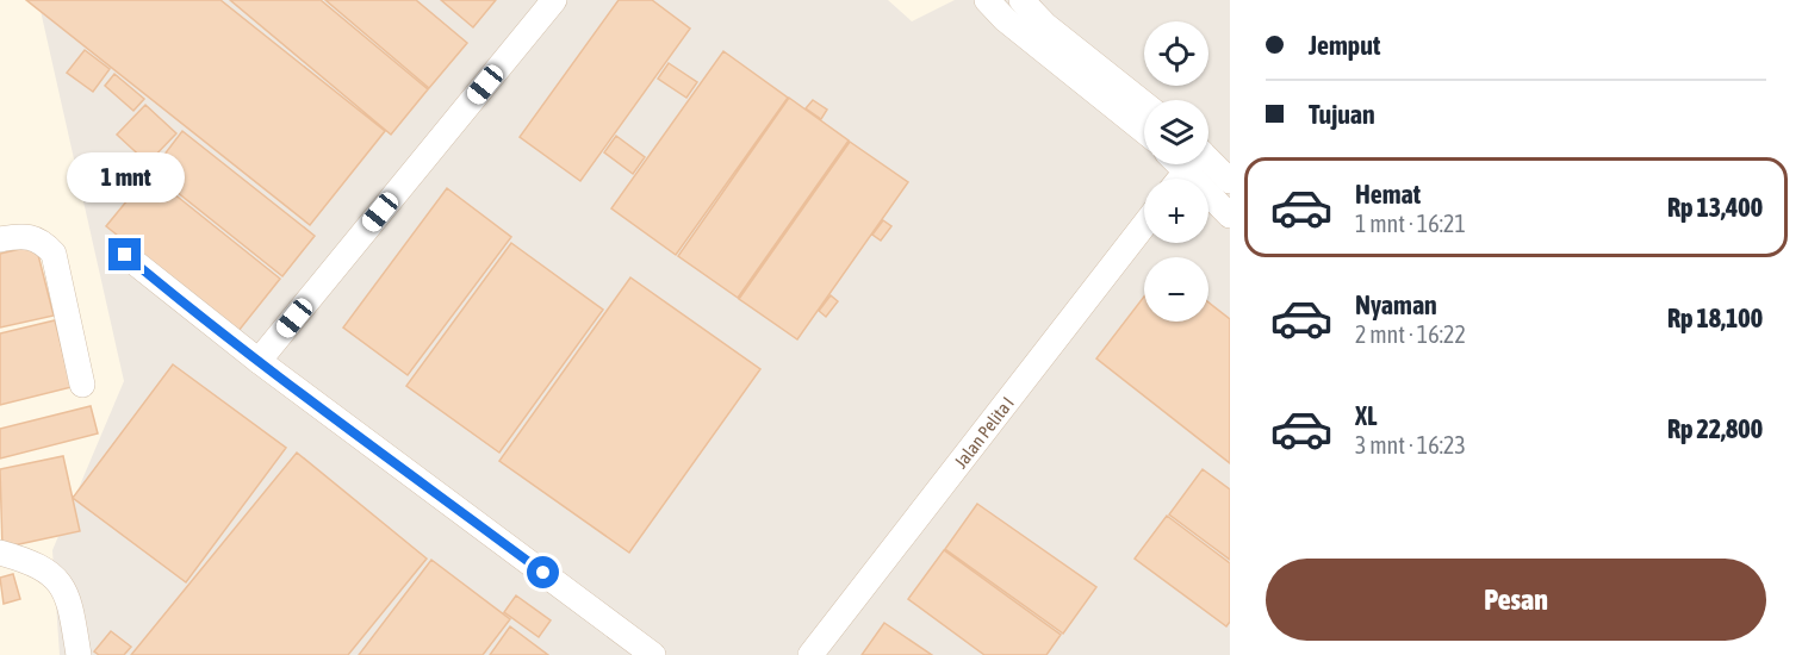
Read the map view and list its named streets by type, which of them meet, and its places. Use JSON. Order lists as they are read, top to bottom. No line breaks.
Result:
{"streets":{"lane":["Jalan Pelita I"]},"page":{"banner":["Jemput","Tujuan"],"map_buttons":["+","−"],"bubble":"1 mnt","list":[{"name":"Hemat","note":"1 mnt · 16:21","value":"Rp 13,400"},{"name":"Nyaman","note":"2 mnt · 16:22","value":"Rp 18,100"},{"name":"XL","note":"3 mnt · 16:23","value":"Rp 22,800"}],"buttons":"Pesan"}}
